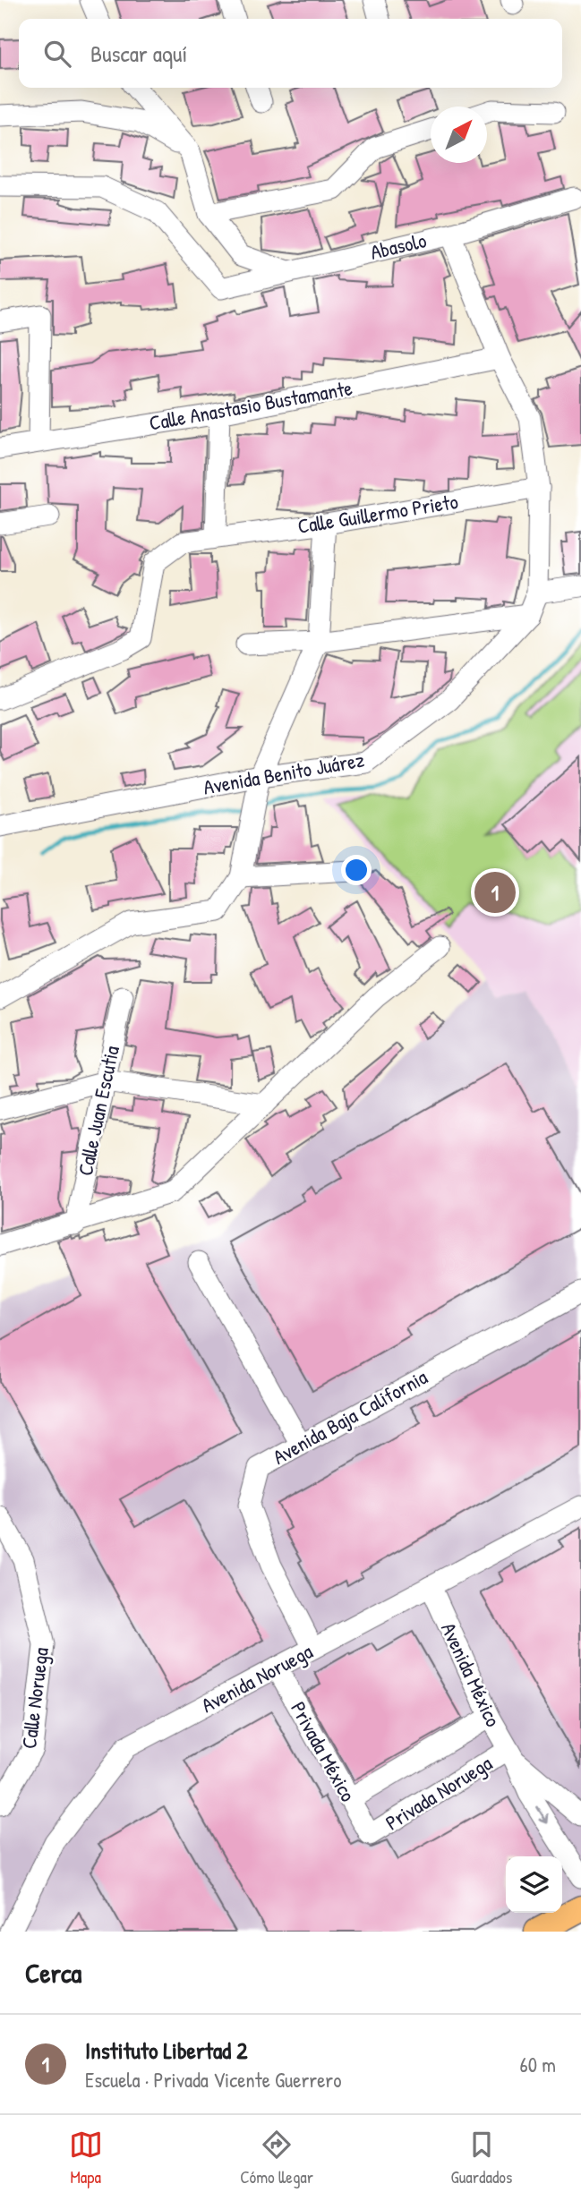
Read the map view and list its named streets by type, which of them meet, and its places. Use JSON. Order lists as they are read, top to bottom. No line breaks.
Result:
{"streets":{"street":["Abasolo","Calle Anastasio Bustamante","Calle Guillermo Prieto","Avenida Benito Juárez","Calle Juan Escutia","Avenida Baja California","Avenida México","Avenida Noruega","Calle Noruega","Privada México","Privada Noruega"]},"crossings":[["Abasolo","Avenida Benito Juárez"],["Calle Anastasio Bustamante","Avenida Benito Juárez"],["Calle Guillermo Prieto","Avenida Benito Juárez"],["Avenida Baja California","Avenida Noruega"],["Avenida México","Avenida Noruega"],["Avenida México","Privada Noruega"],["Avenida Noruega","Privada México"],["Privada México","Privada Noruega"]],"north":"top right","page":{"search":"Buscar aquí","pins":"1","heading":"Cerca","list":[{"mark":"1","name":"Instituto Libertad 2","note":"Escuela · Privada Vicente Guerrero","value":"60 m"}],"nav":["Mapa","Cómo llegar","Guardados"]}}
